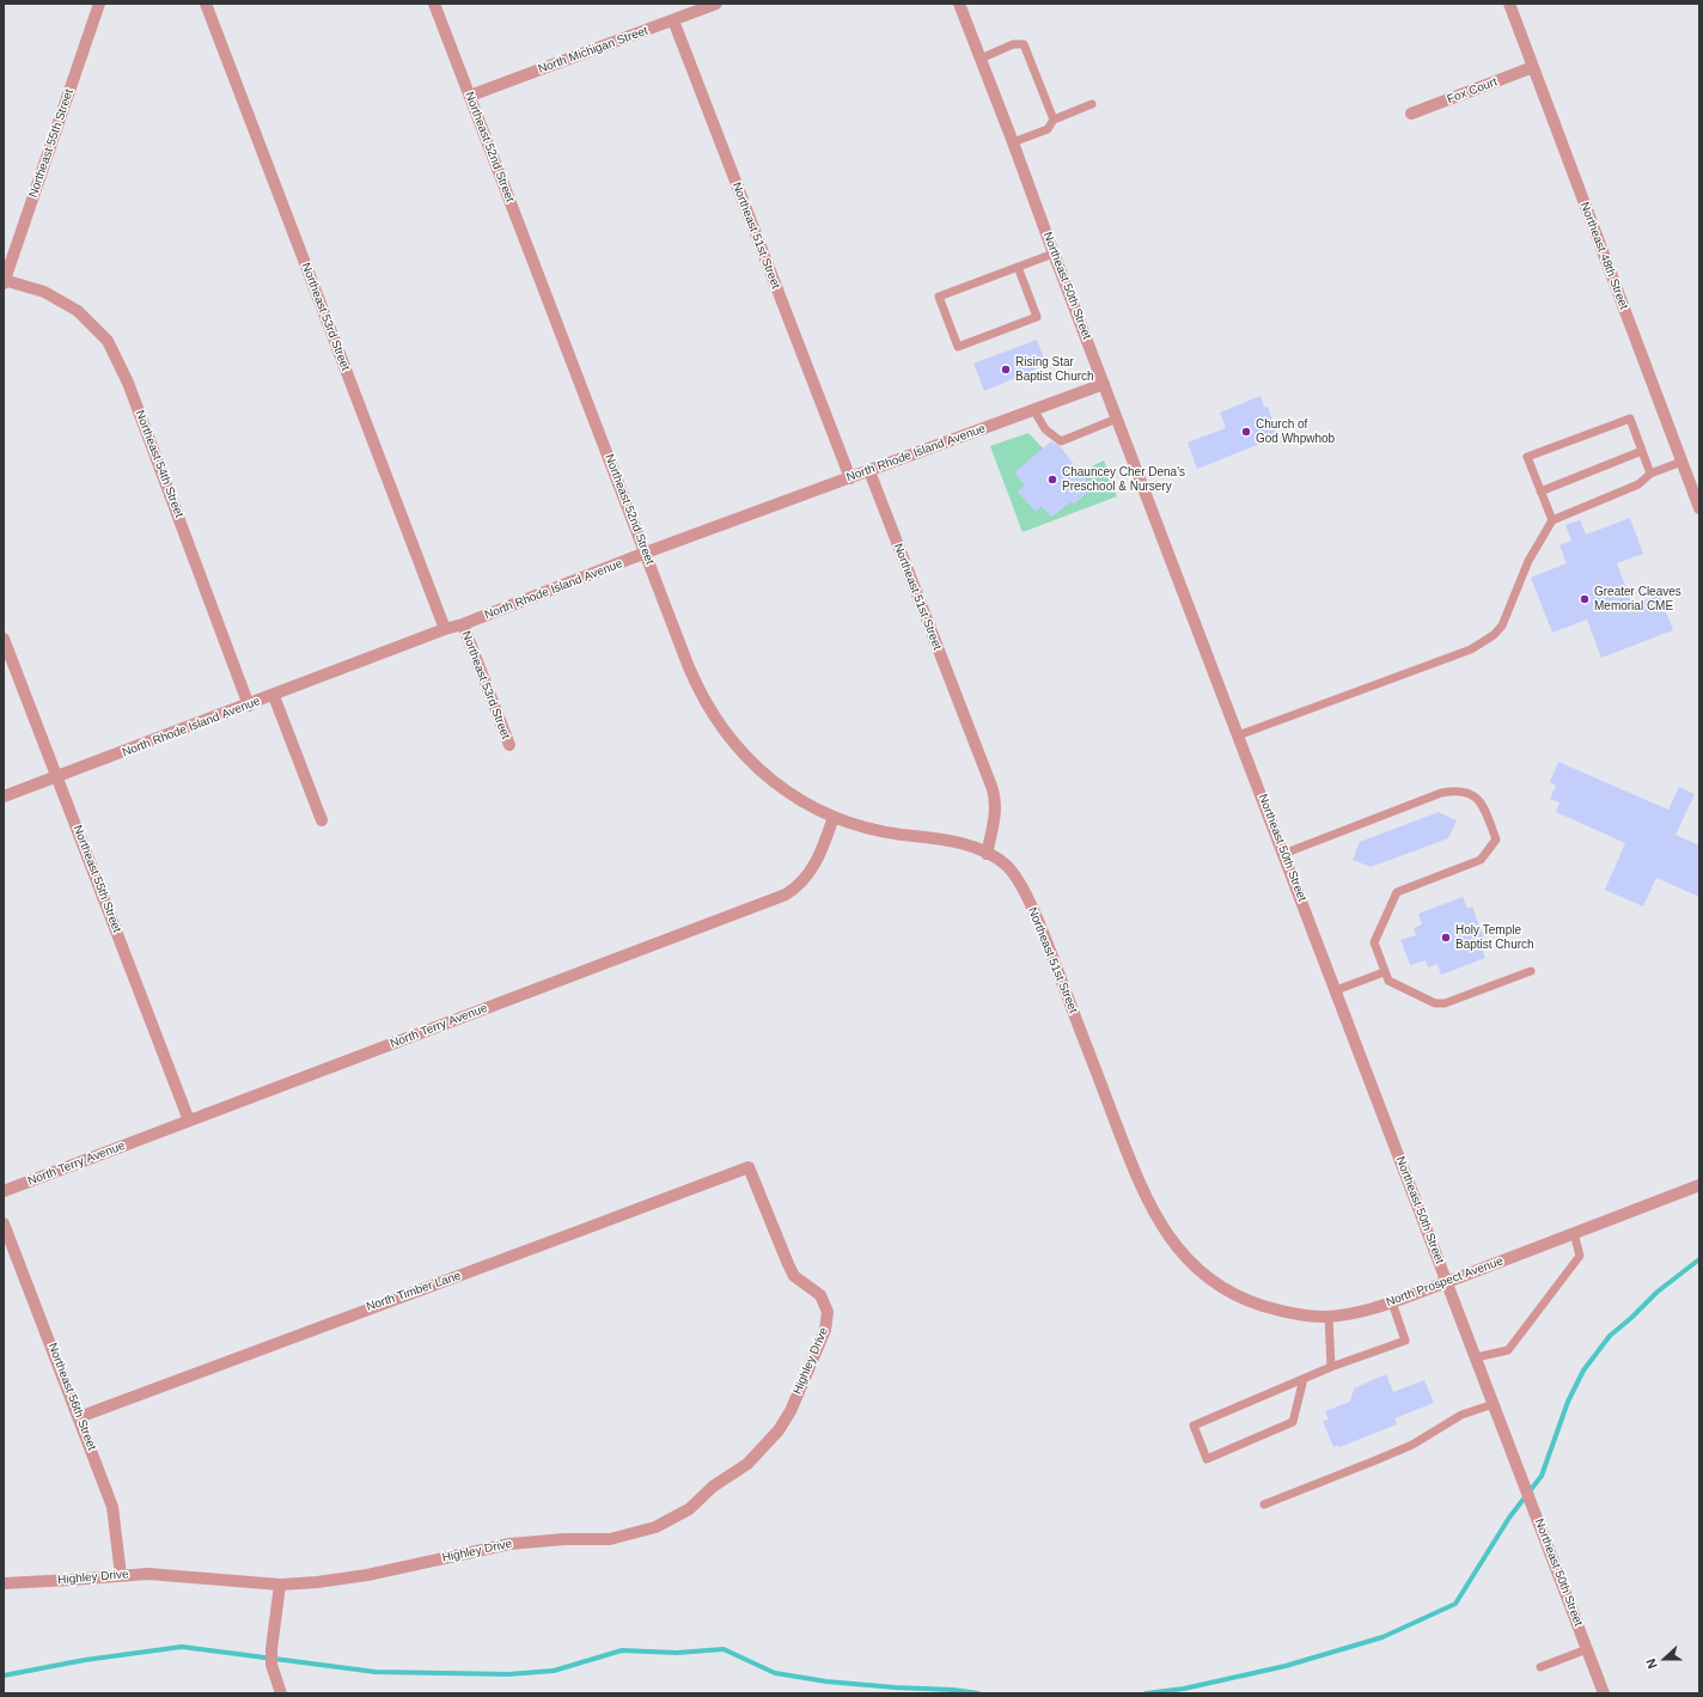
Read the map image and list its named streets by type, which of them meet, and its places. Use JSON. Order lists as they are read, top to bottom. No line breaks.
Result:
{"streets":{"street":["North Michigan Street","Fox Court","Northeast 55th Street","Northeast 52nd Street","Northeast 51st Street","Northeast 48th Street","Northeast 50th Street","Northeast 53rd Street","North Rhode Island Avenue","Northeast 54th Street","North Terry Avenue","North Prospect Avenue","North Timber Lane","Highley Drive","Northeast 56th Street"]},"crossings":[["North Michigan Street","Northeast 52nd Street"],["North Michigan Street","Northeast 51st Street"],["Fox Court","Northeast 48th Street"],["Northeast 55th Street","North Rhode Island Avenue"],["Northeast 55th Street","Northeast 54th Street"],["Northeast 55th Street","North Terry Avenue"],["Northeast 52nd Street","Northeast 51st Street"],["Northeast 52nd Street","North Rhode Island Avenue"],["Northeast 52nd Street","North Terry Avenue"],["Northeast 51st Street","North Rhode Island Avenue"],["Northeast 51st Street","North Prospect Avenue"],["Northeast 50th Street","North Rhode Island Avenue"],["Northeast 50th Street","North Prospect Avenue"],["Northeast 53rd Street","North Rhode Island Avenue"],["North Rhode Island Avenue","Northeast 54th Street"],["North Timber Lane","Highley Drive"],["North Timber Lane","Northeast 56th Street"],["Highley Drive","Northeast 56th Street"]],"places":["Rising Star Baptist Church","Church of God Whpwhob","Chauncey Cher Dena's Preschool & Nursery","Greater Cleaves Memorial CME","Holy Temple Baptist Church"],"north":"left"}
